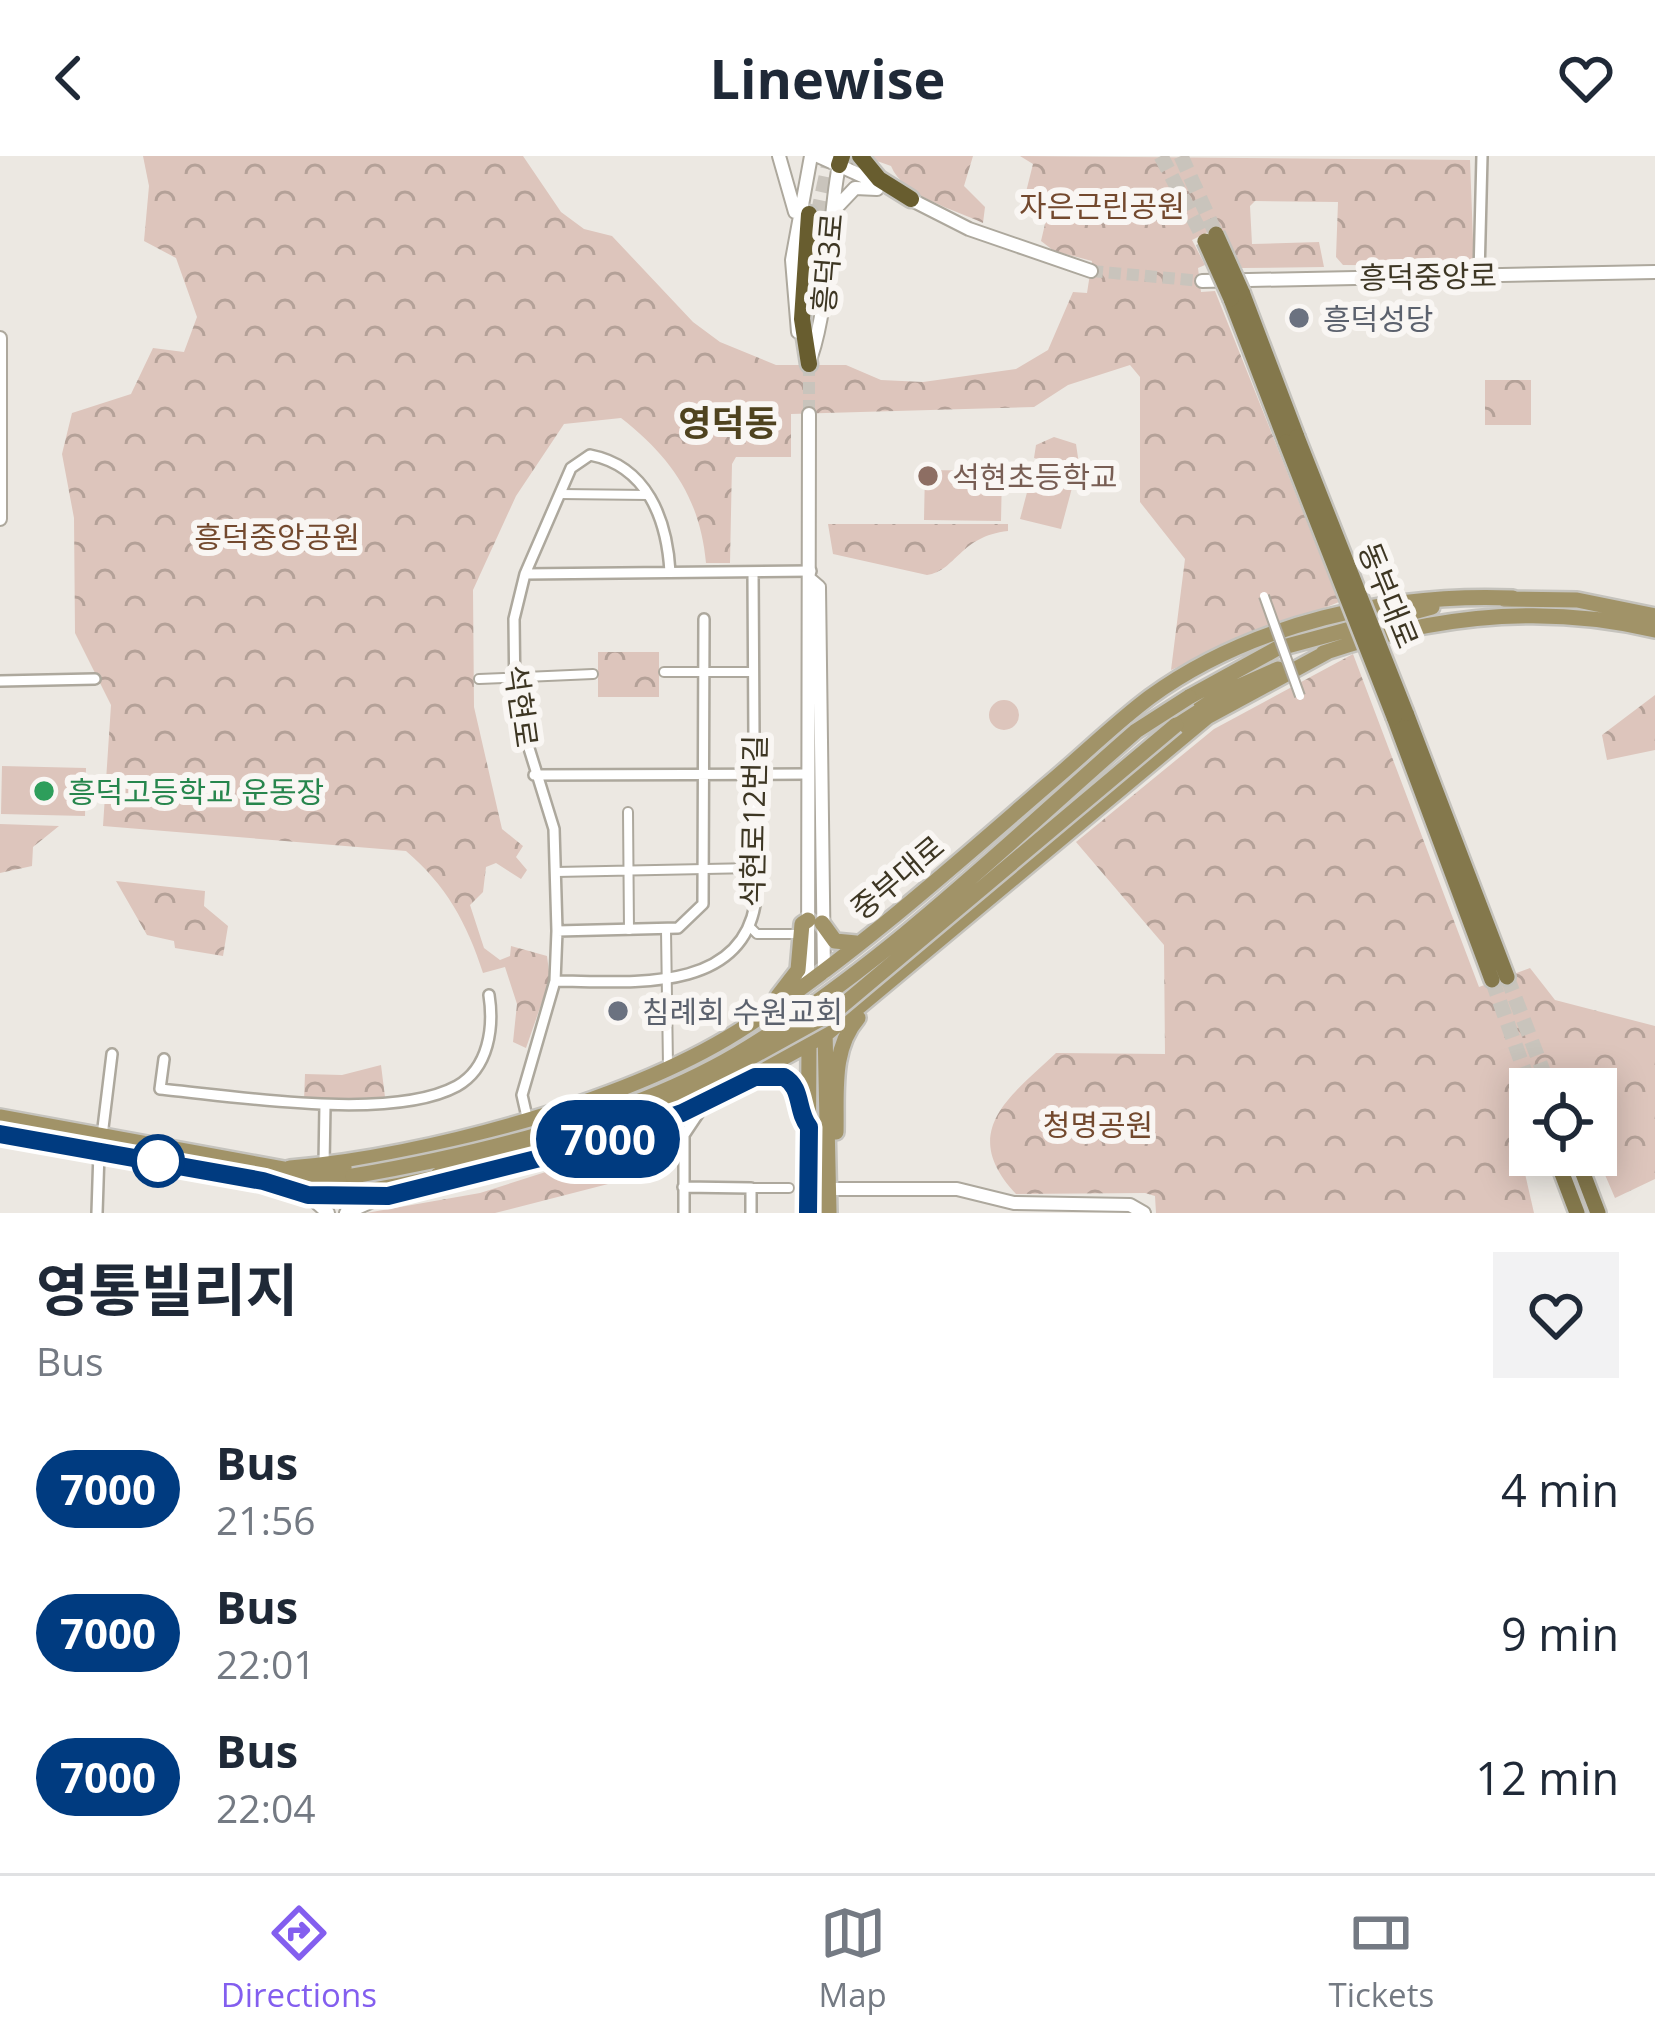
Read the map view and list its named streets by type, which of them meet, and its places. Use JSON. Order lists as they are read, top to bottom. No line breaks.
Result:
{"streets":{"highway":["동부대로"],"main road":["중부대로"],"street":["흥덕3로","흥덕중앙로","석현로","석현로12번길"]},"crossings":[["석현로","석현로12번길"],["석현로","중부대로"]],"districts":["영덕동"],"parks":["자은근린공원","흥덕중앙공원","청명공원"],"places":["흥덕성당","석현초등학교","흥덕고등학교 운동장","침례회 수원교회"],"lines":["bus line 7000"],"page":{"header":"Linewise","on_map":"7000","heading":["영통빌리지","Bus"],"list":[{"mark":"7000","name":"Bus","note":"21:56","value":"4 min"},{"mark":"7000","name":"Bus","note":"22:01","value":"9 min"},{"mark":"7000","name":"Bus","note":"22:04","value":"12 min"}],"tabs":["Directions","Map","Tickets"]}}
